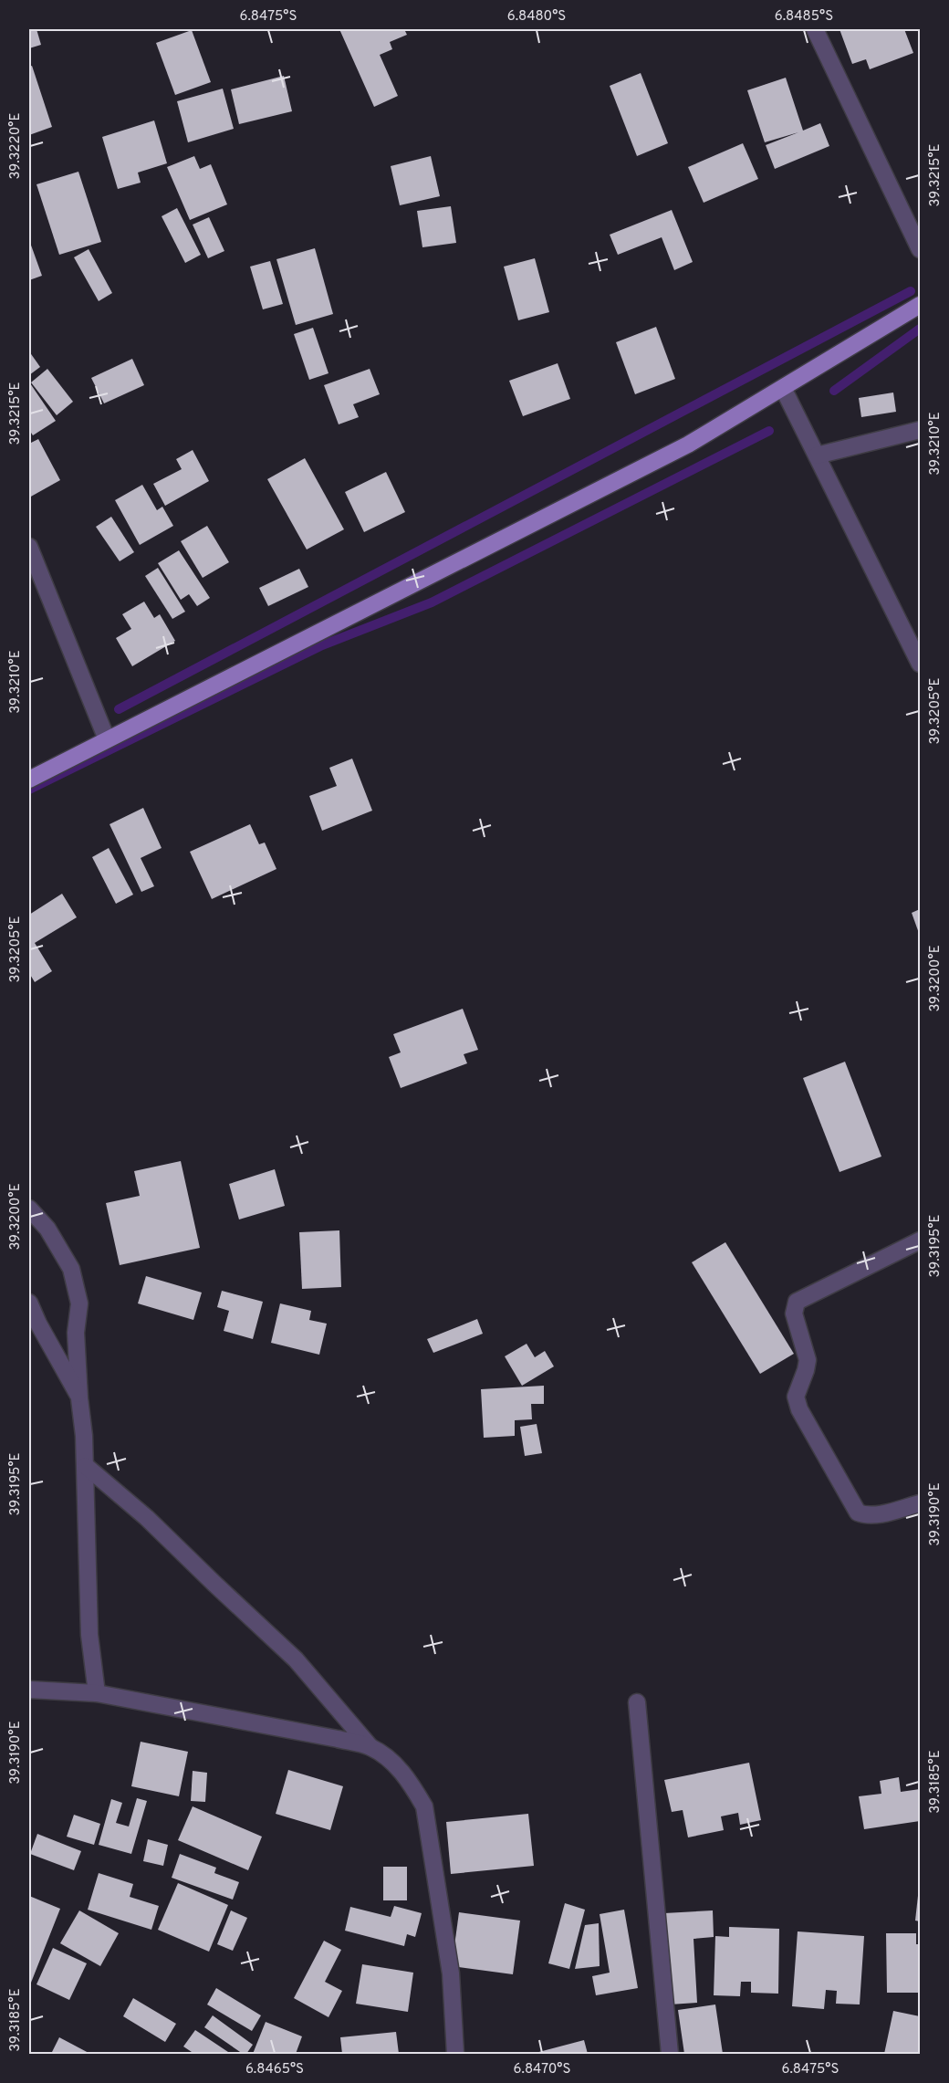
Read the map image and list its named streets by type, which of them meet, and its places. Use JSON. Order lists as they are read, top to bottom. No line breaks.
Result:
{"coordinates":["6.8475°S","6.8480°S","6.8485°S","39.3220°E","39.3215°E","39.3210°E","39.3205°E","39.3200°E","39.3195°E","39.3190°E","39.3185°E","6.8465°S","6.8470°S"]}
